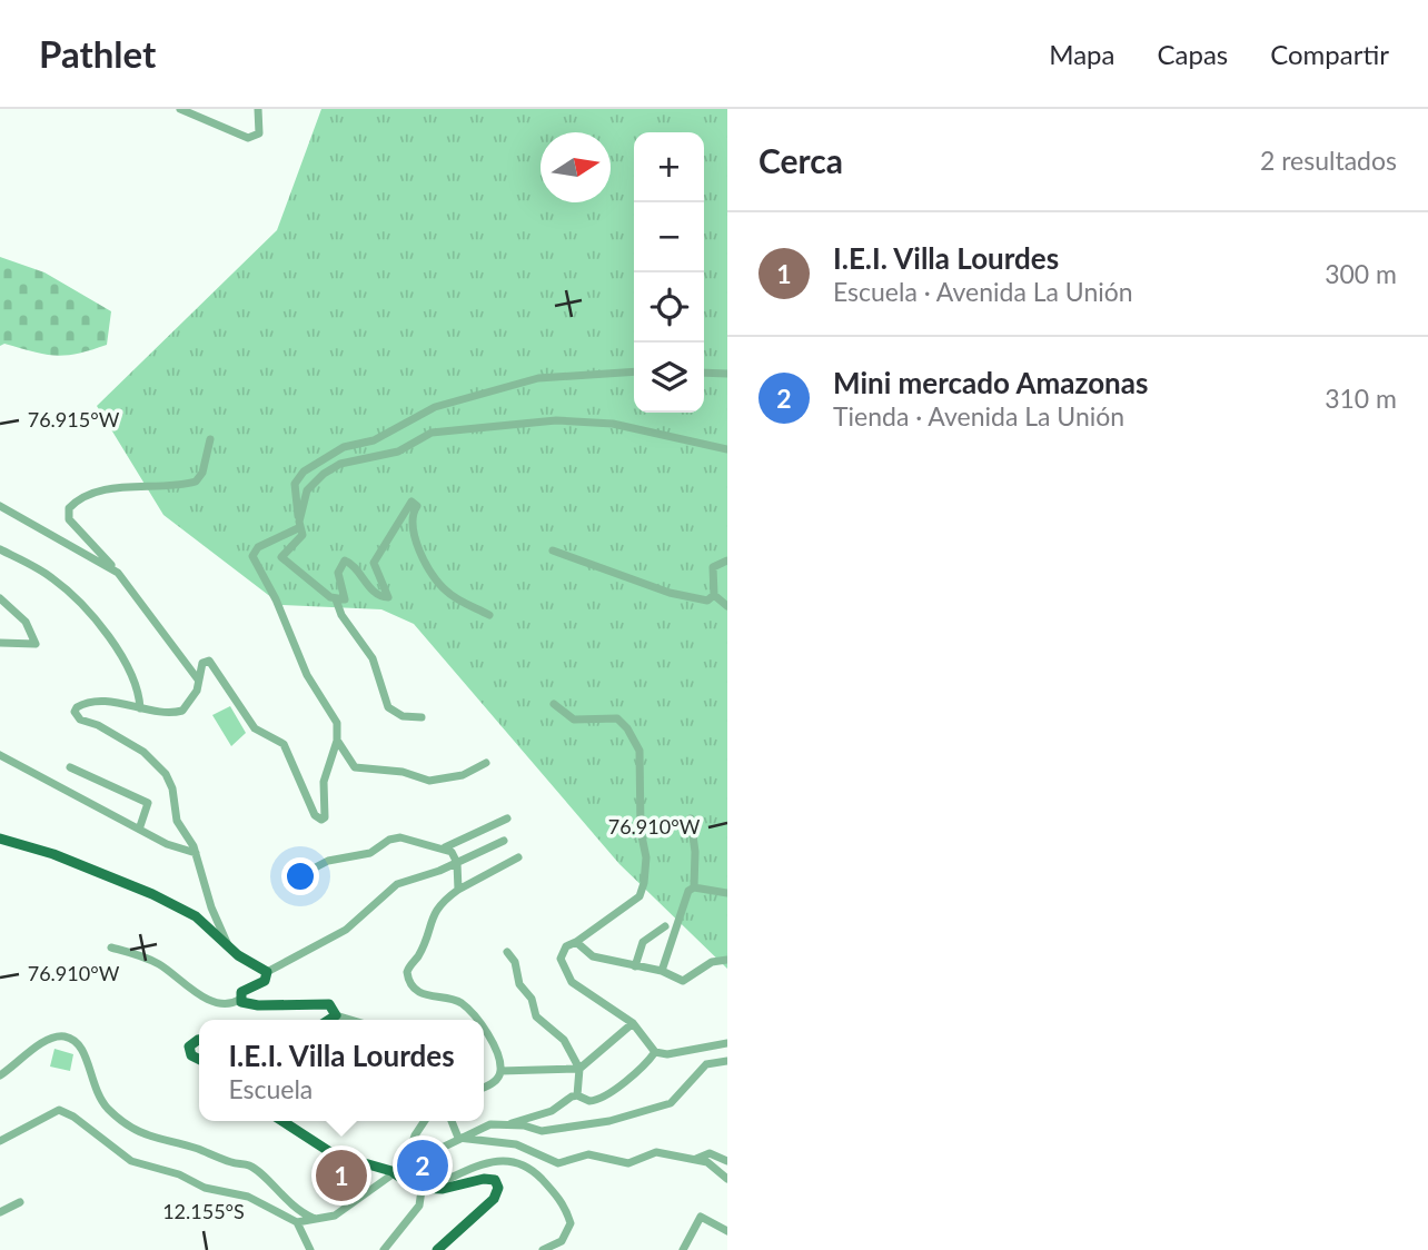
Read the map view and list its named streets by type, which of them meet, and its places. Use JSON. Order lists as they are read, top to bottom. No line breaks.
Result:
{"north":"right","page":{"header":"Pathlet","nav":["Mapa","Capas","Compartir"],"heading":["Cerca","2 resultados"],"map_buttons":["+","−"],"list":[{"mark":"1","name":"I.E.I. Villa Lourdes","note":"Escuela · Avenida La Unión","value":"300 m"},{"mark":"2","name":"Mini mercado Amazonas","note":"Tienda · Avenida La Unión","value":"310 m"}],"popup":["I.E.I. Villa Lourdes","Escuela"],"pins":["2","1"]},"coordinates":["76.915°W","76.910°W","12.155°S"]}
